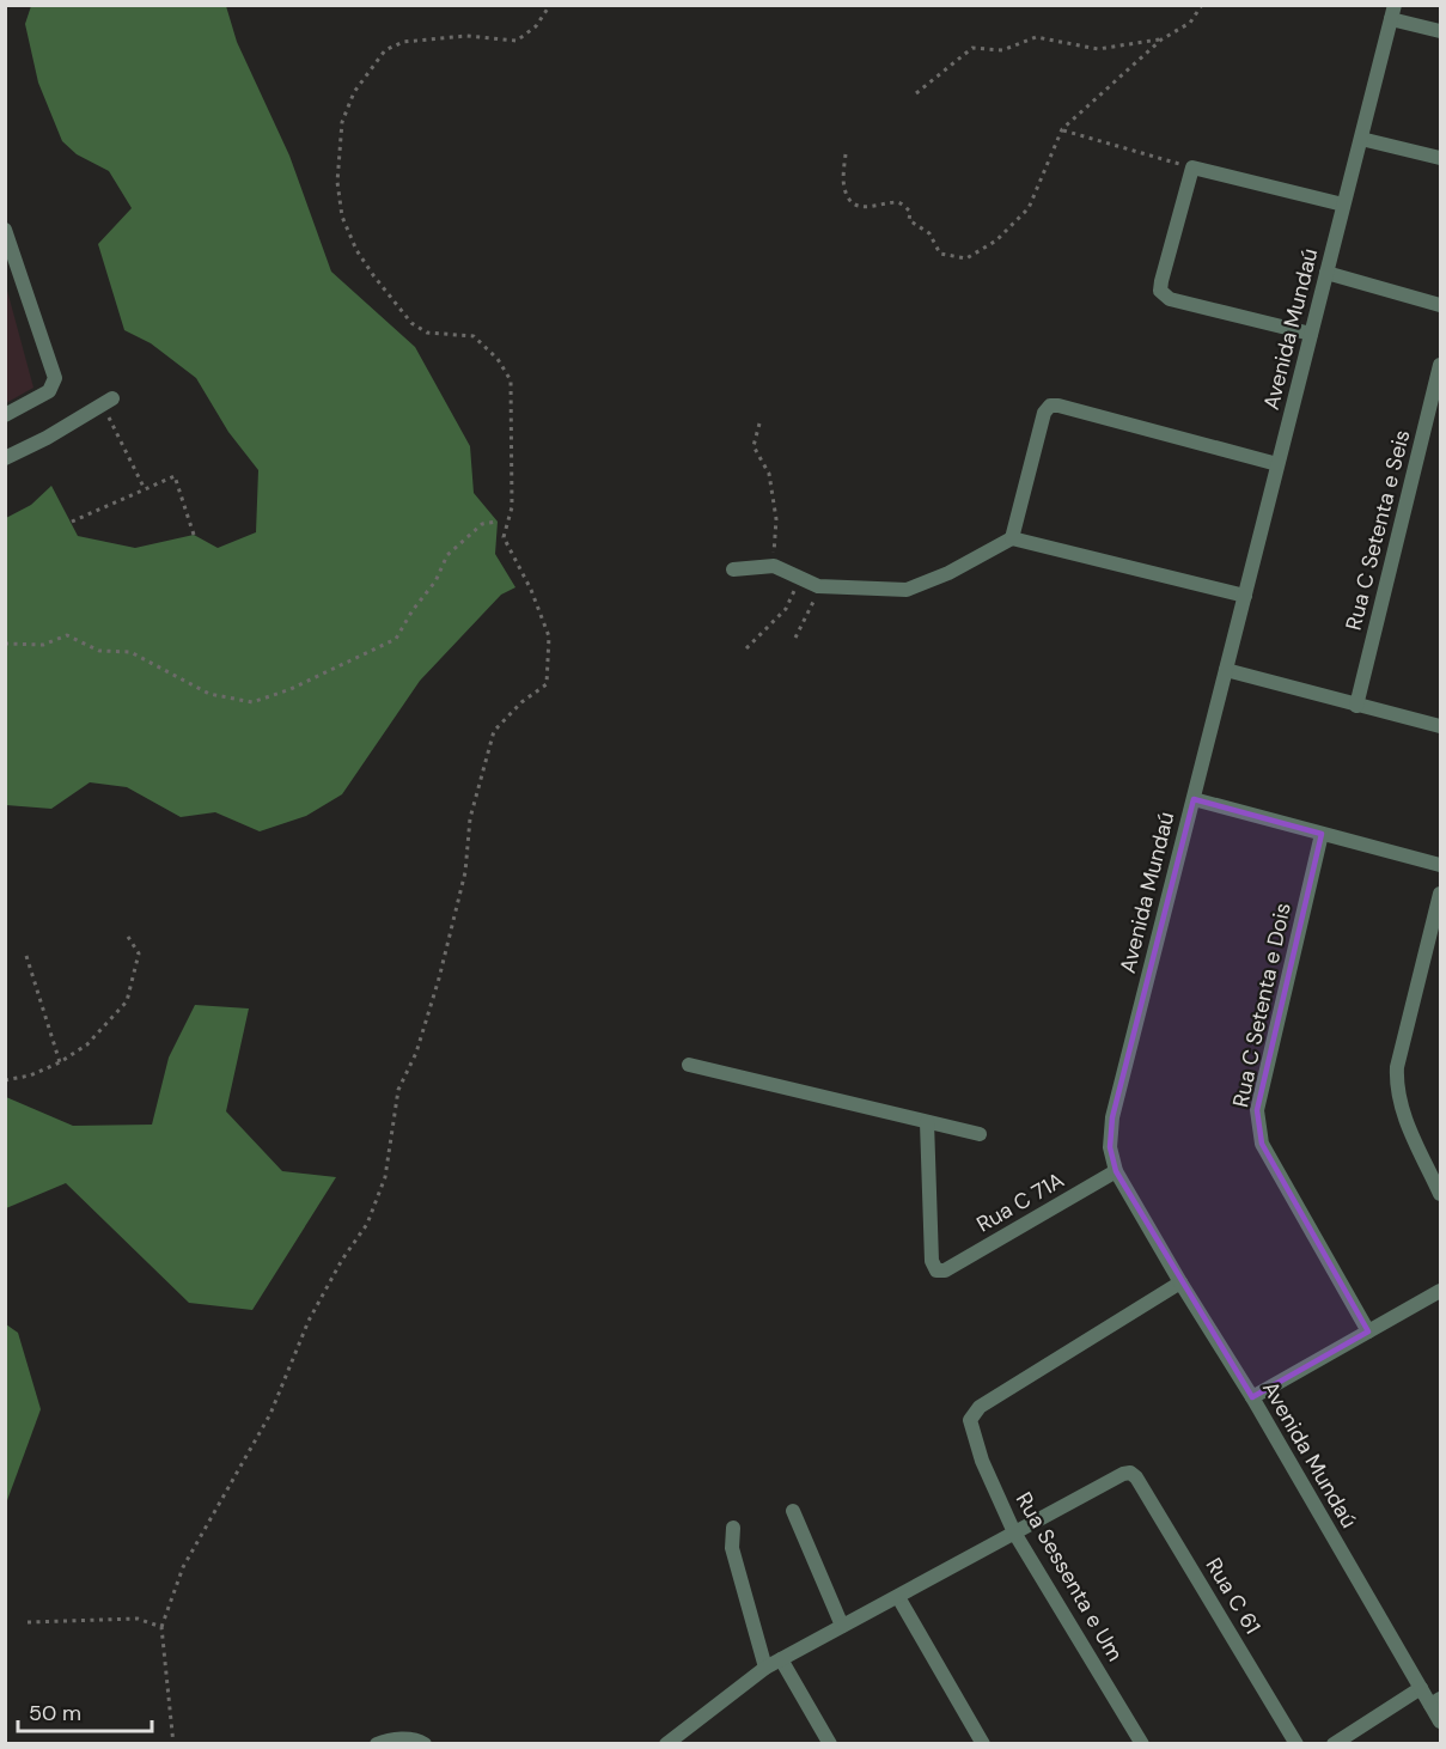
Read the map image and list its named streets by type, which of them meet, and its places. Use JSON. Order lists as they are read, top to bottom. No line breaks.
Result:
{"streets":{"street":["Avenida Mundaú","Rua C Setenta e Seis","Rua C Setenta e Dois","Rua C 71A","Rua Sessenta e Um","Rua C 61"]},"crossings":[["Avenida Mundaú","Rua C 71A"],["Avenida Mundaú","Rua Sessenta e Um"],["Rua Sessenta e Um","Rua C 61"]],"scale_bar":"50 m"}
